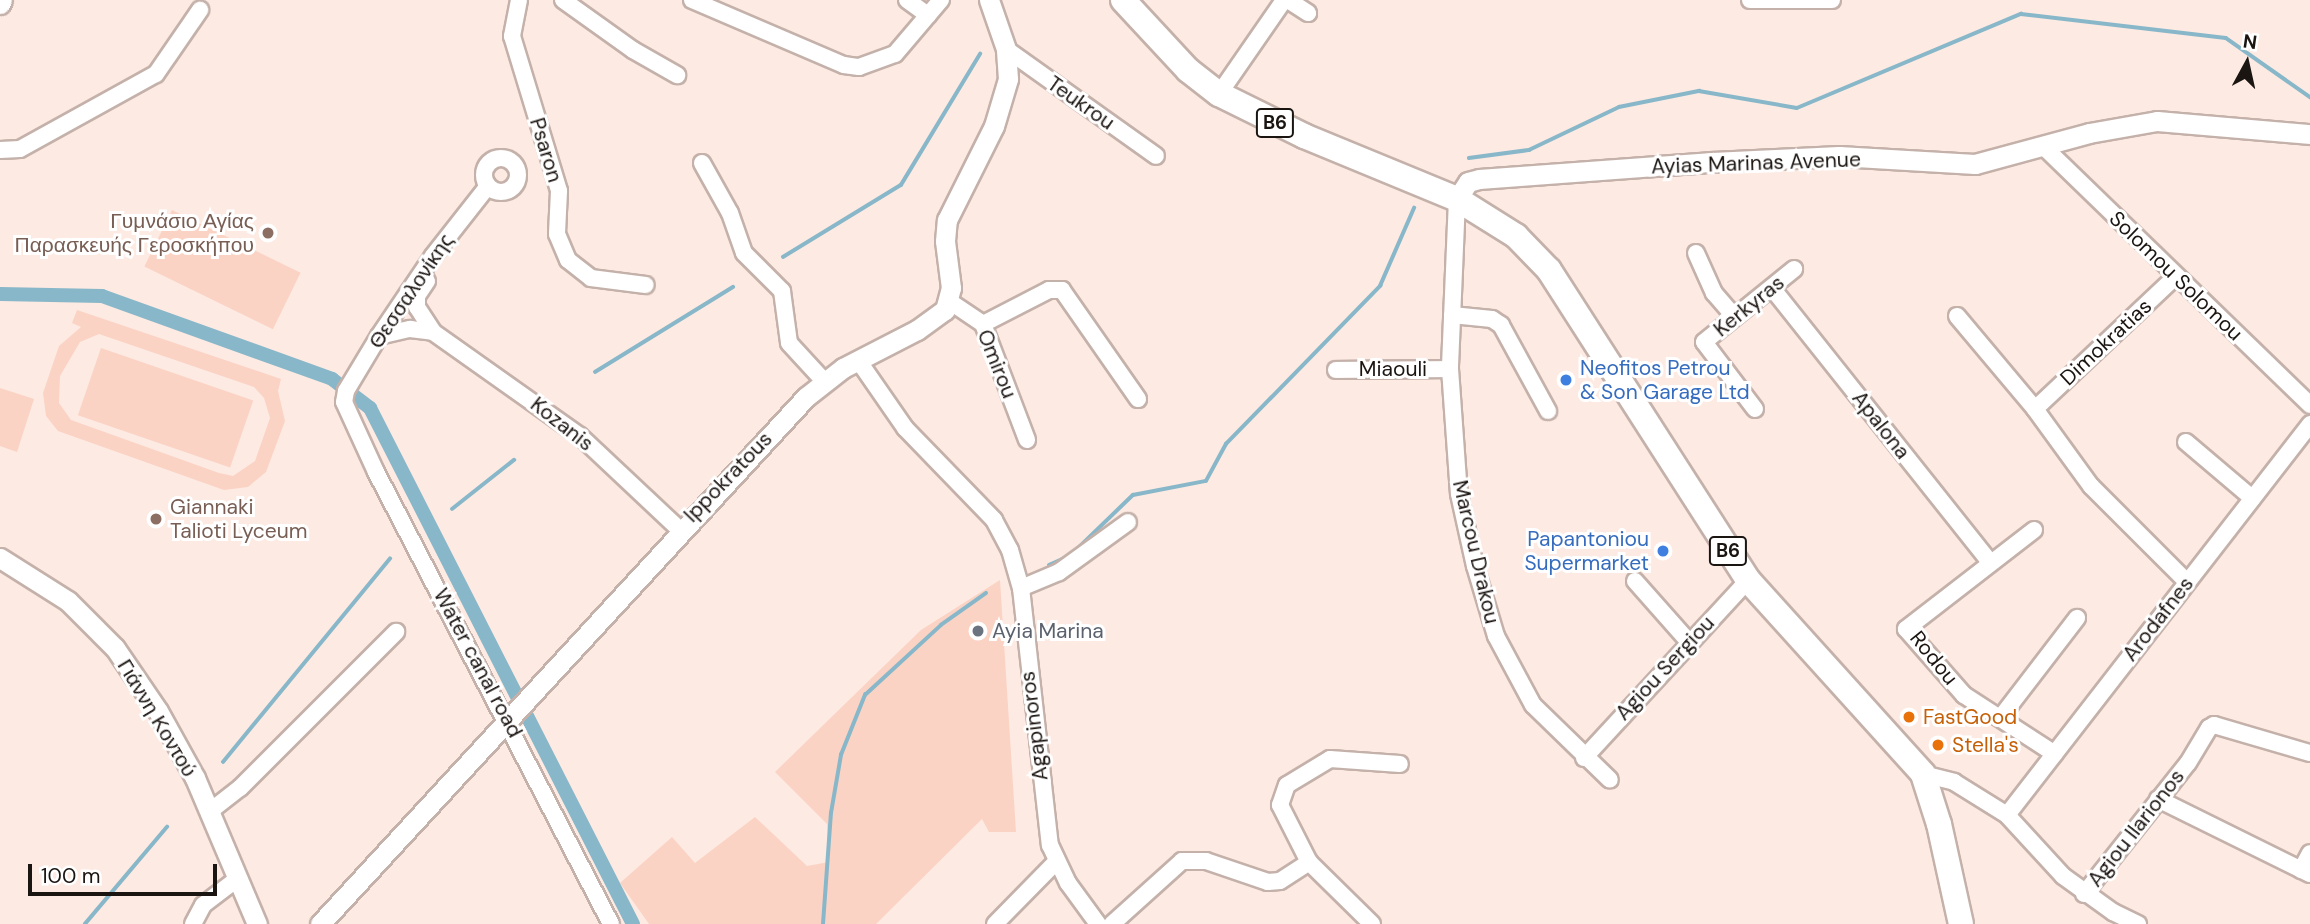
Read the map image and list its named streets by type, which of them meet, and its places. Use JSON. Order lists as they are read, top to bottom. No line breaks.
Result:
{"streets":{"main road":["B6"],"street":["Teukrou","Psaron","Ayias Marinas Avenue","Solomou Solomou","Θεσσαλονίκης","Kerkyras","Dimokratias","Omirou","Miaouli","Kozanis","Apalona","Ippokratous","Marcou Drakou","Arodafnes","Rodou","Water canal road","Agiou Sergiou","Γιάννη Κοντού","Agapinoros","Agiou Ilarionos"]},"crossings":[["B6","Ayias Marinas Avenue"],["B6","Marcou Drakou"],["B6","Agiou Sergiou"],["Ayias Marinas Avenue","Solomou Solomou"],["Ayias Marinas Avenue","Marcou Drakou"],["Solomou Solomou","Dimokratias"],["Θεσσαλονίκης","Kozanis"],["Θεσσαλονίκης","Water canal road"],["Kerkyras","Apalona"],["Omirou","Ippokratous"],["Miaouli","Marcou Drakou"],["Kozanis","Ippokratous"],["Apalona","Rodou"],["Ippokratous","Water canal road"],["Ippokratous","Agapinoros"],["Marcou Drakou","Agiou Sergiou"],["Arodafnes","Rodou"]],"places":["Γυμνάσιο Αγίας Παρασκευής Γεροσκήπου","Neofitos Petrou & Son Garage Ltd","Giannaki Talioti Lyceum","Papantoniou Supermarket","Ayia Marina","FastGood","Stella's"],"scale_bar":"100 m","north":"top"}
